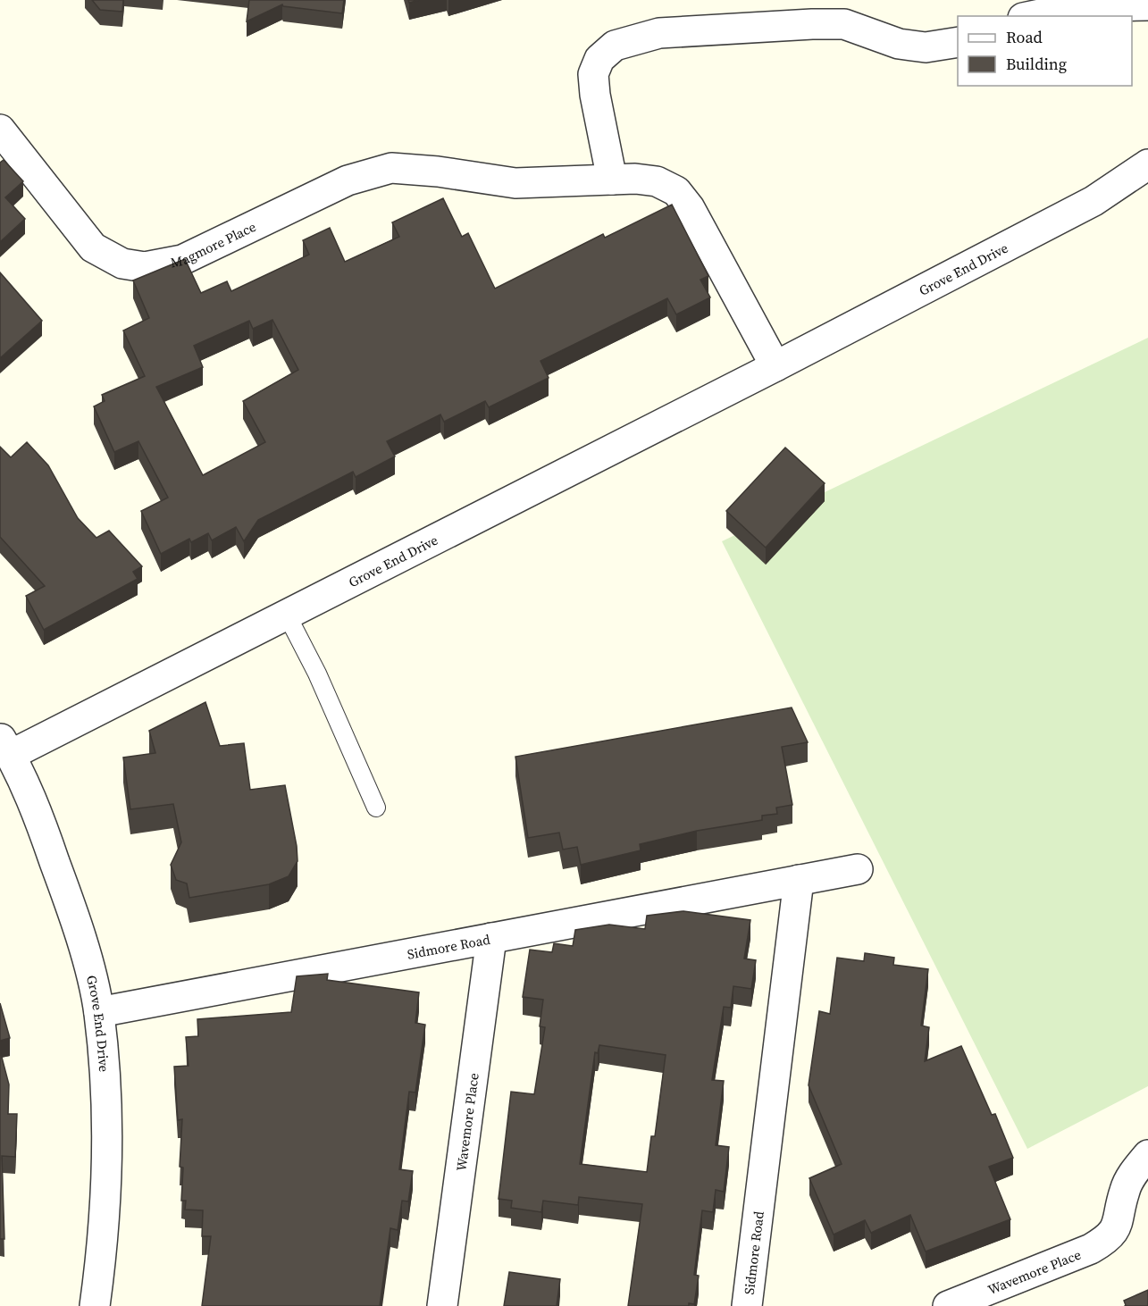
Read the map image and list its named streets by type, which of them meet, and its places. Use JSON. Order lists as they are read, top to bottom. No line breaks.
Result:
{"streets":{"street":["Magmore Place","Grove End Drive","Sidmore Road","Wavemore Place"]},"crossings":[["Grove End Drive","Sidmore Road"],["Sidmore Road","Wavemore Place"]],"legend":["Road","Building"]}
